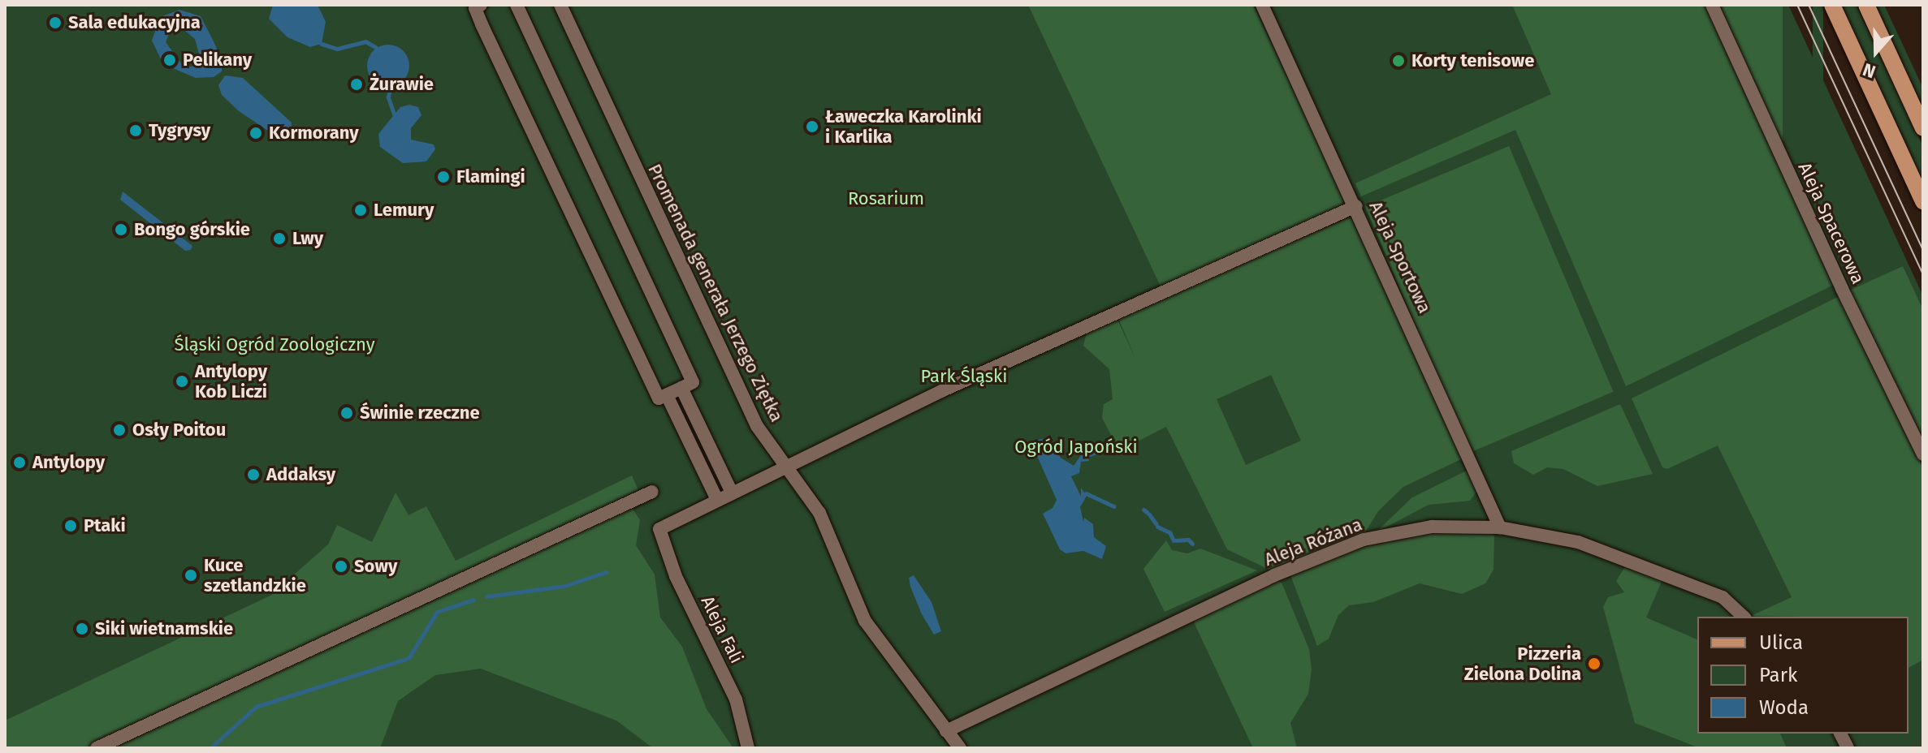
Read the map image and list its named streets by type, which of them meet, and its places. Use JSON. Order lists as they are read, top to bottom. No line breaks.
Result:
{"streets":{"street":["Aleja Spacerowa","Aleja Sportowa","Promenada generała Jerzego Ziętka","Aleja Różana","Aleja Fali"]},"crossings":[["Aleja Sportowa","Aleja Różana"],["Promenada generała Jerzego Ziętka","Aleja Różana"]],"parks":["Rosarium","Śląski Ogród Zoologiczny","Park Śląski","Ogród Japoński"],"places":["Sala edukacyjna","Pelikany","Korty tenisowe","Żurawie","Ławeczka Karolinki i Karlika","Tygrysy","Kormorany","Flamingi","Lemury","Bongo górskie","Lwy","Antylopy Kob Liczi","Świnie rzeczne","Osły Poitou","Antylopy","Addaksy","Ptaki","Sowy","Kuce szetlandzkie","Siki wietnamskie","Pizzeria Zielona Dolina"],"legend":["Ulica","Park","Woda"],"north":"bottom"}
